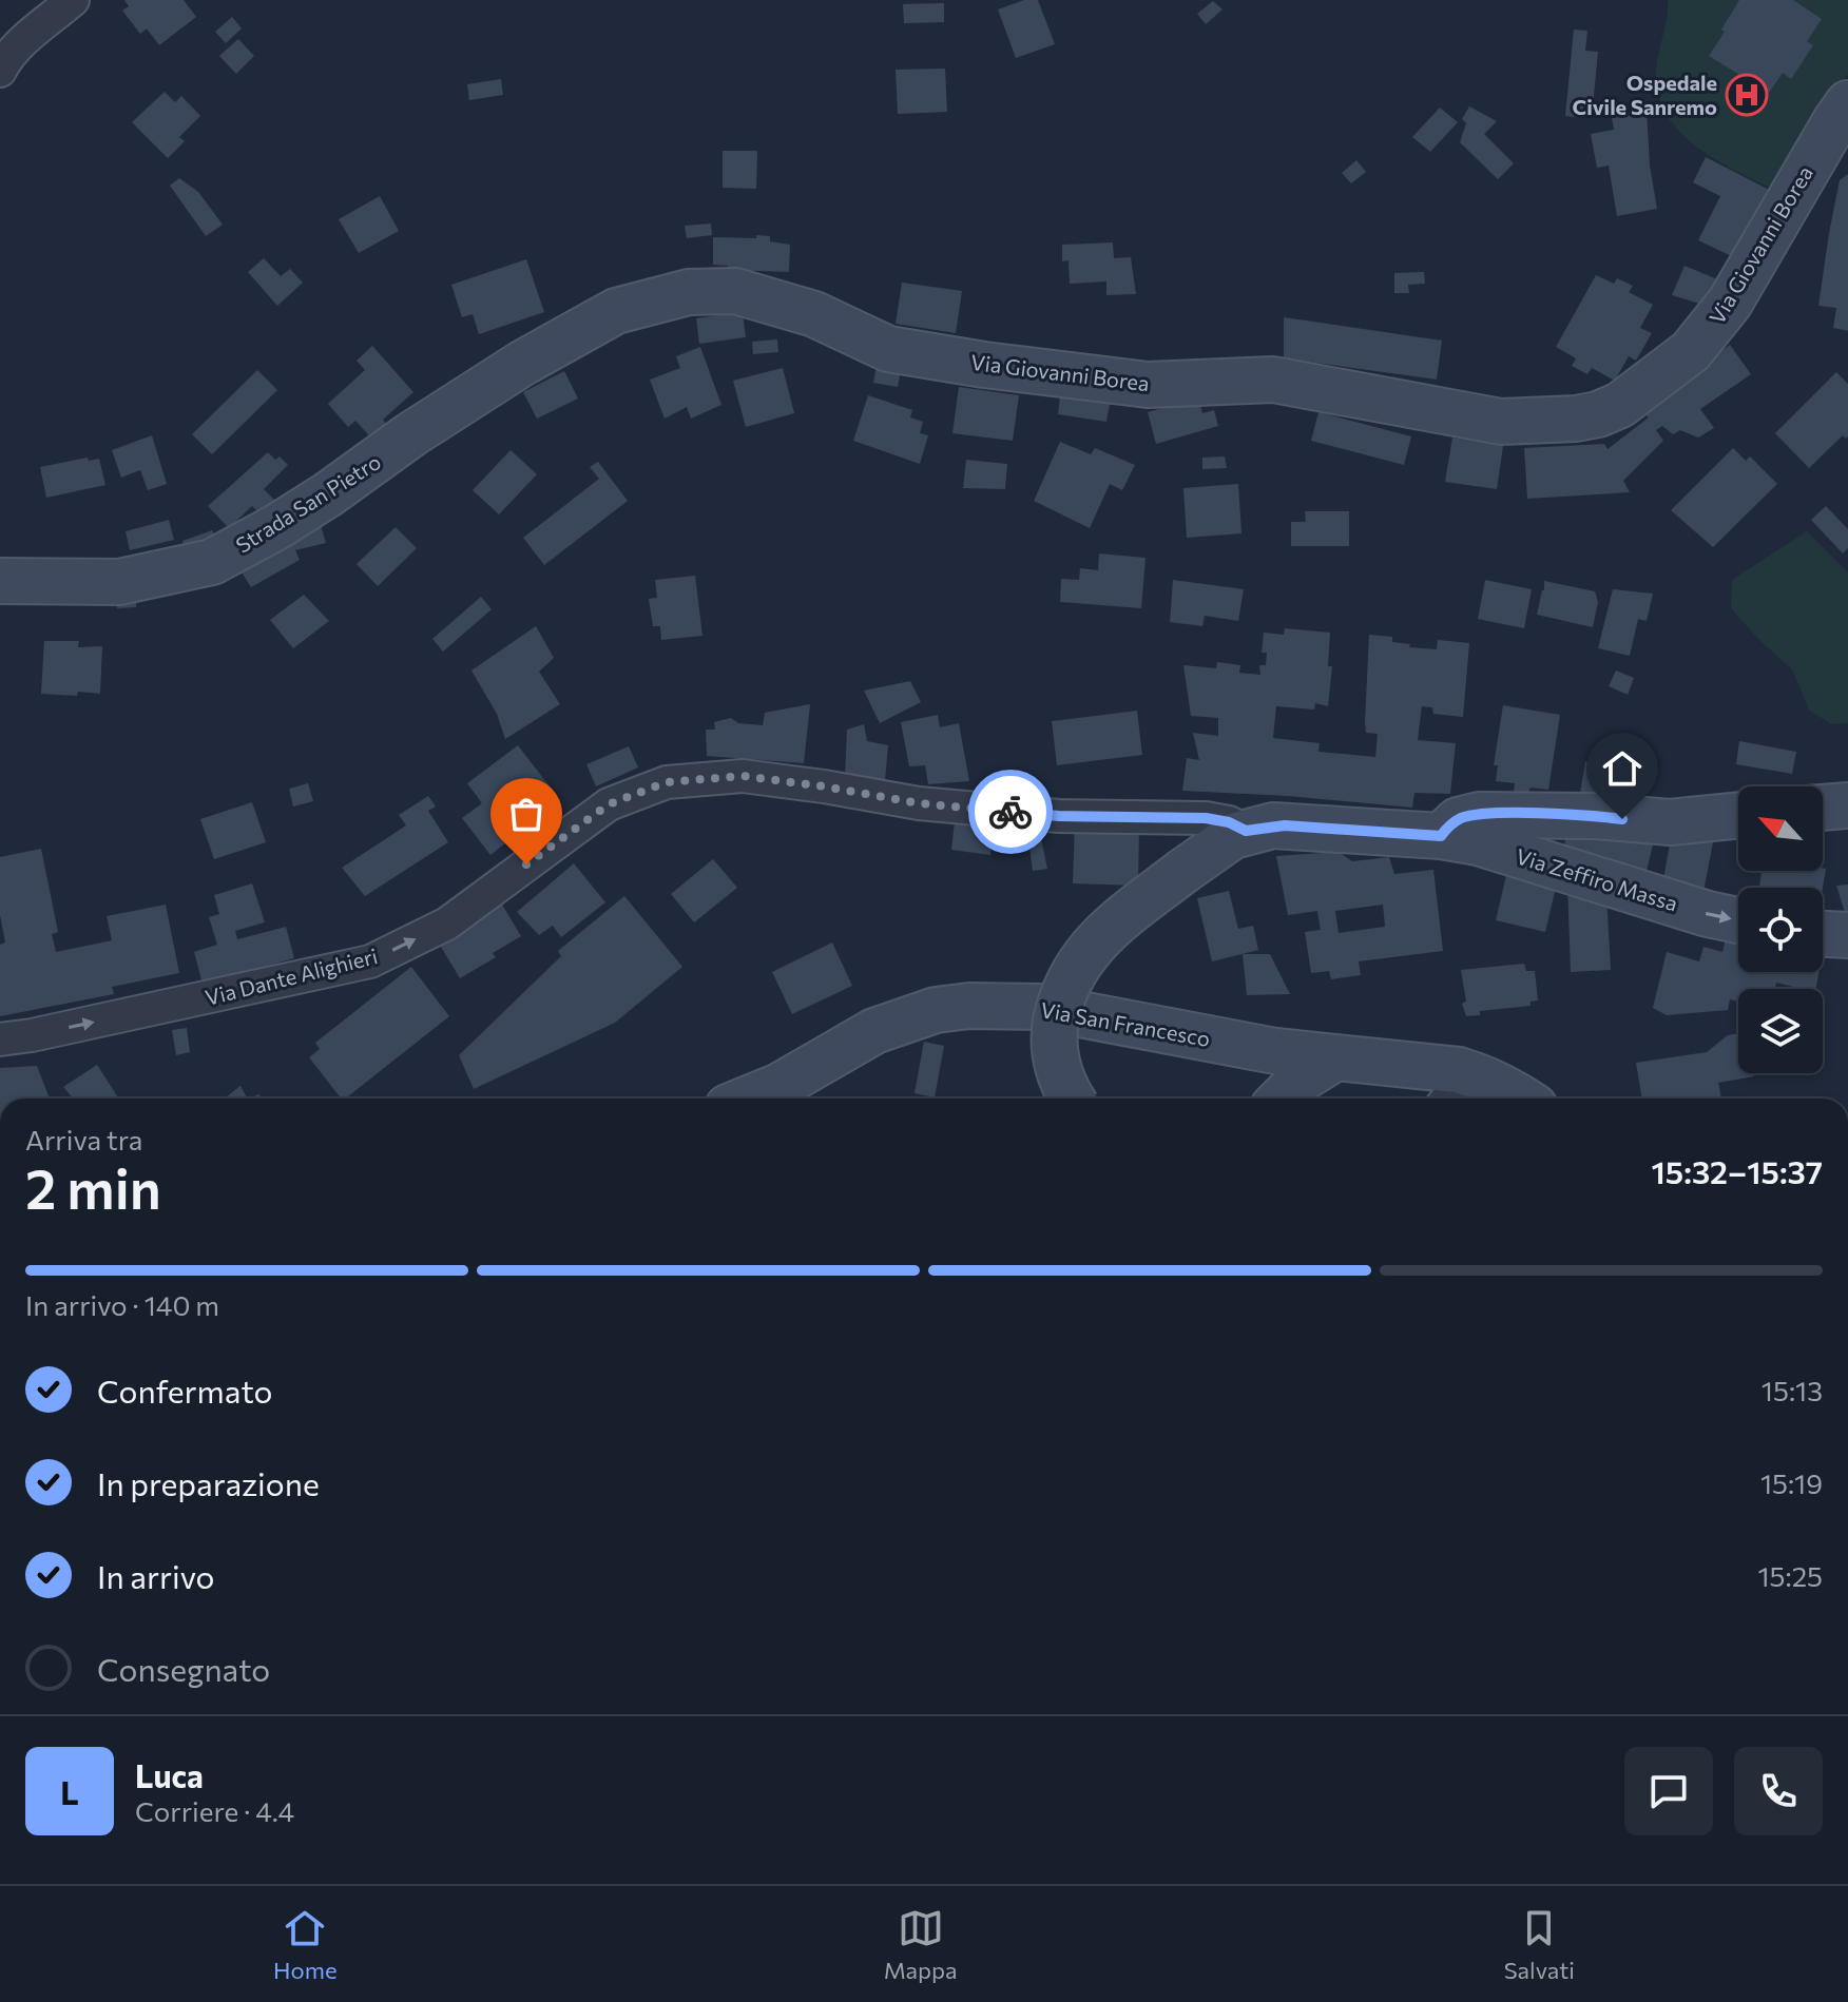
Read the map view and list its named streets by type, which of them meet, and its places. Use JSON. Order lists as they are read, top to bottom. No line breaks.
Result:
{"streets":{"street":["Via Giovanni Borea","Strada San Pietro","Via Zeffiro Massa","Via Dante Alighieri","Via San Francesco"]},"crossings":[["Via Giovanni Borea","Strada San Pietro"],["Via Zeffiro Massa","Via Dante Alighieri"]],"one_way":["Via Dante Alighieri"],"places":{"hospital":["Ospedale Civile Sanremo"]},"north":"top left","page":{"heading":["2 min","Arriva tra","15:32–15:37"],"panel":["Luca","Corriere · 4.4"],"bar":"In arrivo · 140 m","list":[["Confermato","15:13"],["In preparazione","15:19"],["In arrivo","15:25"],"Consegnato"],"round":"L","tabs":["Home","Mappa","Salvati"]}}
